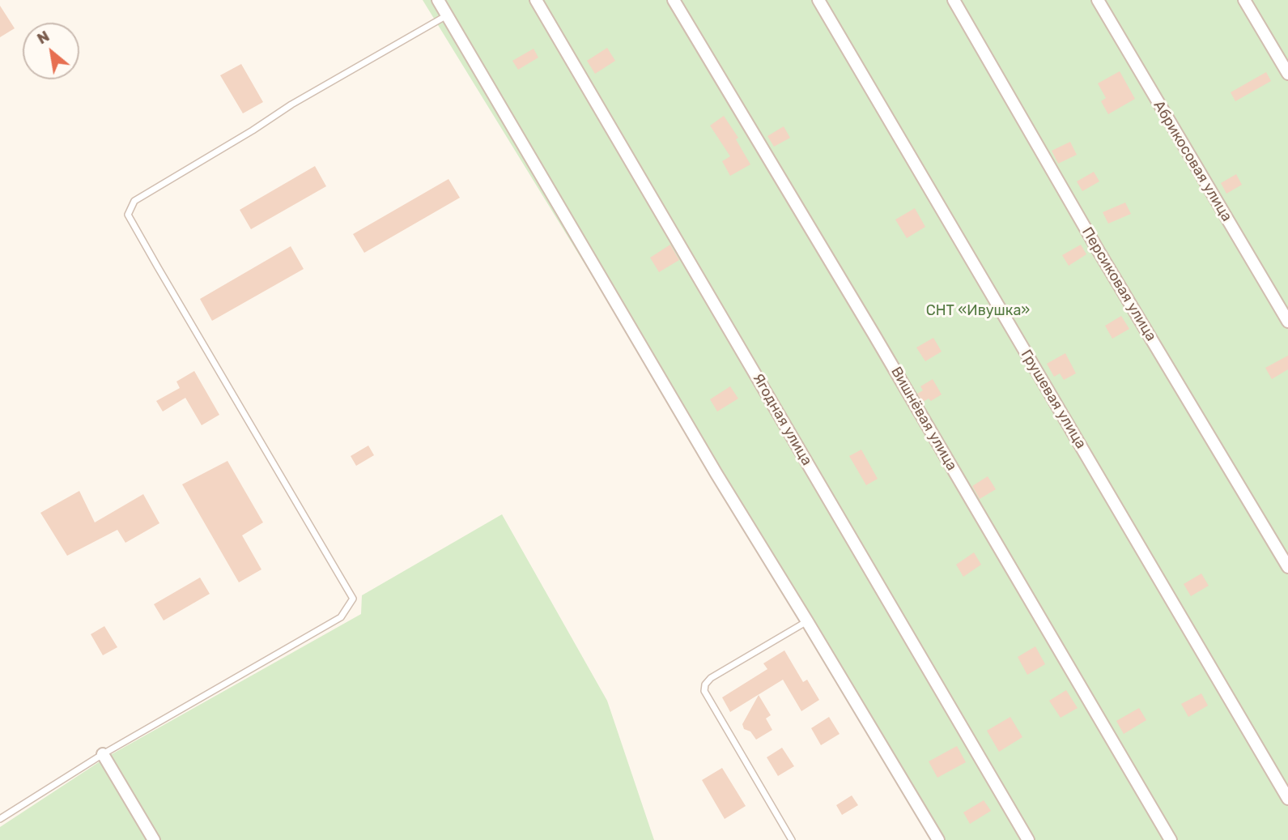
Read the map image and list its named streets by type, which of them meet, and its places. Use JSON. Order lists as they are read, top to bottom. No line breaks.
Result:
{"streets":{"street":["Абрикосовая улица","Персиковая улица","Грушевая улица","Вишнёвая улица","Ягодная улица"]},"parks":["СНТ «Ивушка»"],"north":"top left"}
